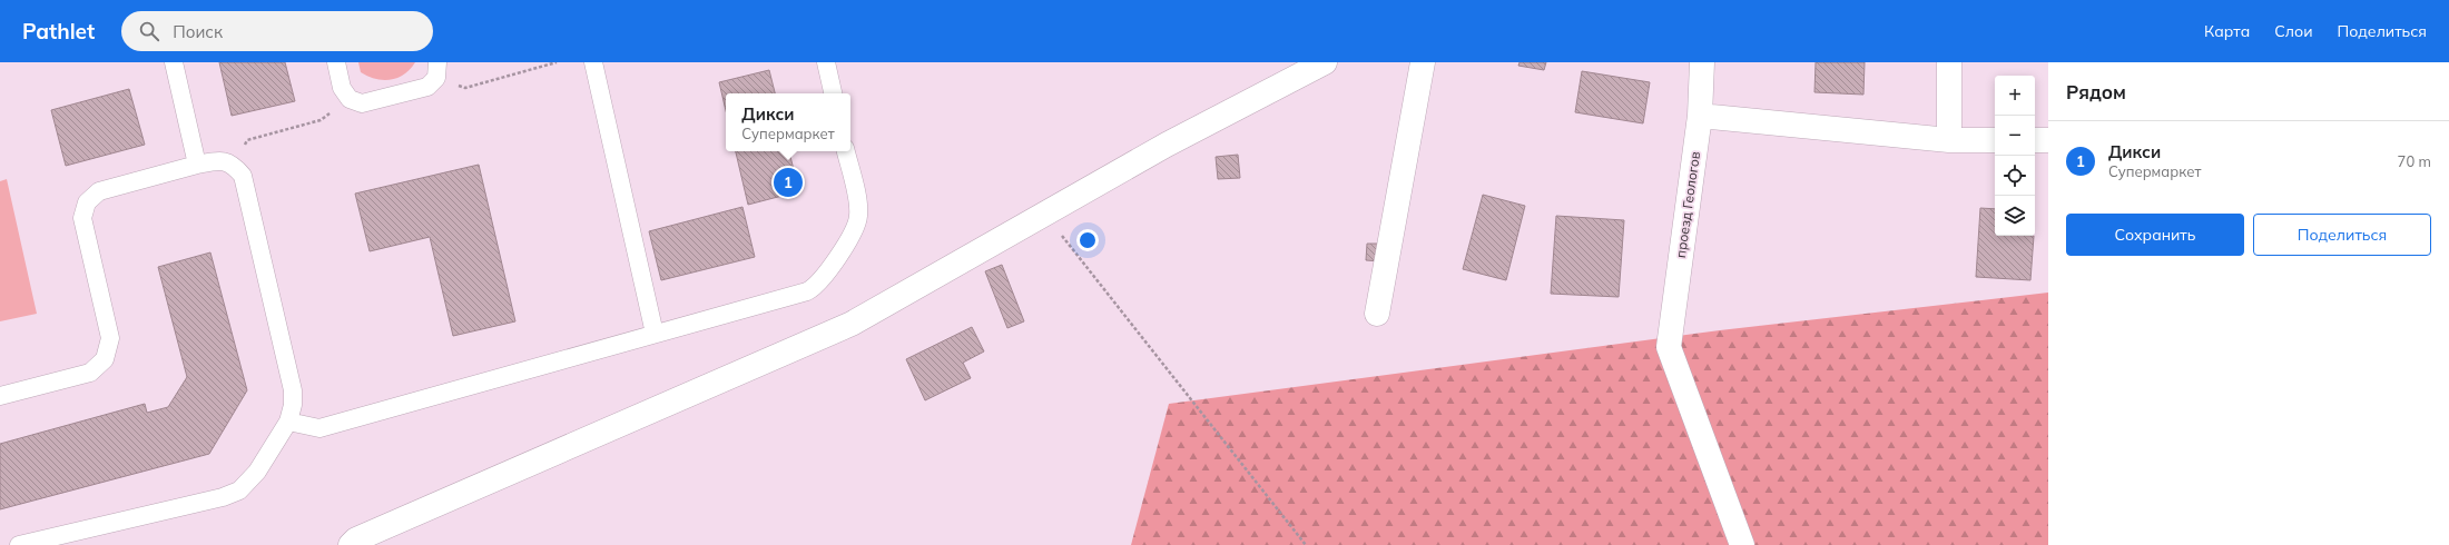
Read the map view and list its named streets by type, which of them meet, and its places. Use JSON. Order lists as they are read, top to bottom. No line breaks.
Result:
{"streets":{"street":["проезд Геологов"]},"page":{"header":"Pathlet","search":"Поиск","nav":["Карта","Слои","Поделиться"],"heading":"Рядом","map_buttons":["+","−"],"popup":["Дикси","Супермаркет"],"list":[{"mark":"1","name":"Дикси","note":"Супермаркет","value":"70 m"}],"pins":"1","buttons":["Сохранить","Поделиться"]}}
